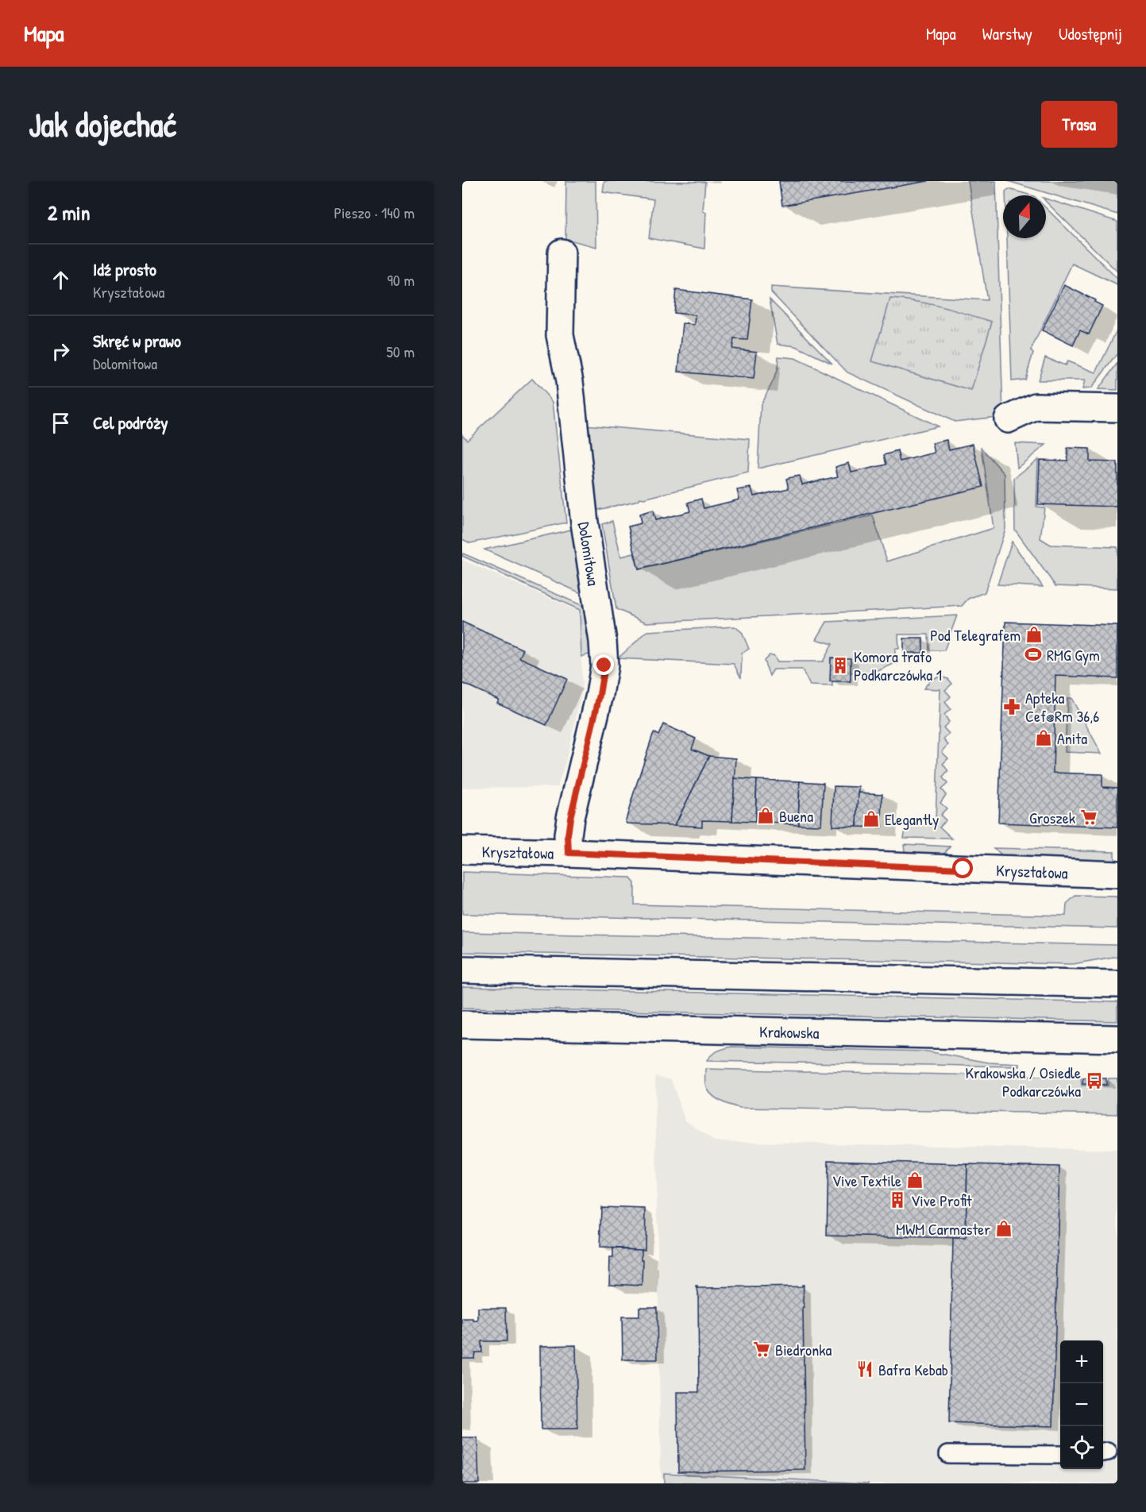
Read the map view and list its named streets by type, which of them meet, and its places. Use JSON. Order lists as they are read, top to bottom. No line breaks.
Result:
{"streets":{"street":["Dolomitowa","Kryształowa","Krakowska"]},"crossings":[["Dolomitowa","Kryształowa"]],"places":{"shop":["Pod Telegrafem","Anita","Buena","Elegantly","Vive Textile","MWM Carmaster"],"sports":["RMG Gym"],"building":["Komora trafo Podkarczówka 1","Vive Profit"],"pharmacy":["Apteka Cef@Rm 36,6"],"supermarket":["Groszek","Biedronka"],"bus stop":["Krakowska / Osiedle Podkarczówka"],"restaurant":["Bafra Kebab"]},"north":"top","page":{"header":"Mapa","nav":["Mapa","Warstwy","Udostępnij"],"buttons":"Trasa","title":"Jak dojechać","heading":["2 min","Pieszo · 140 m"],"list":[["Idź prosto","Kryształowa","90 m"],["Skręć w prawo","Dolomitowa","50 m"],"Cel podróży"],"map_buttons":["+","−"]}}
